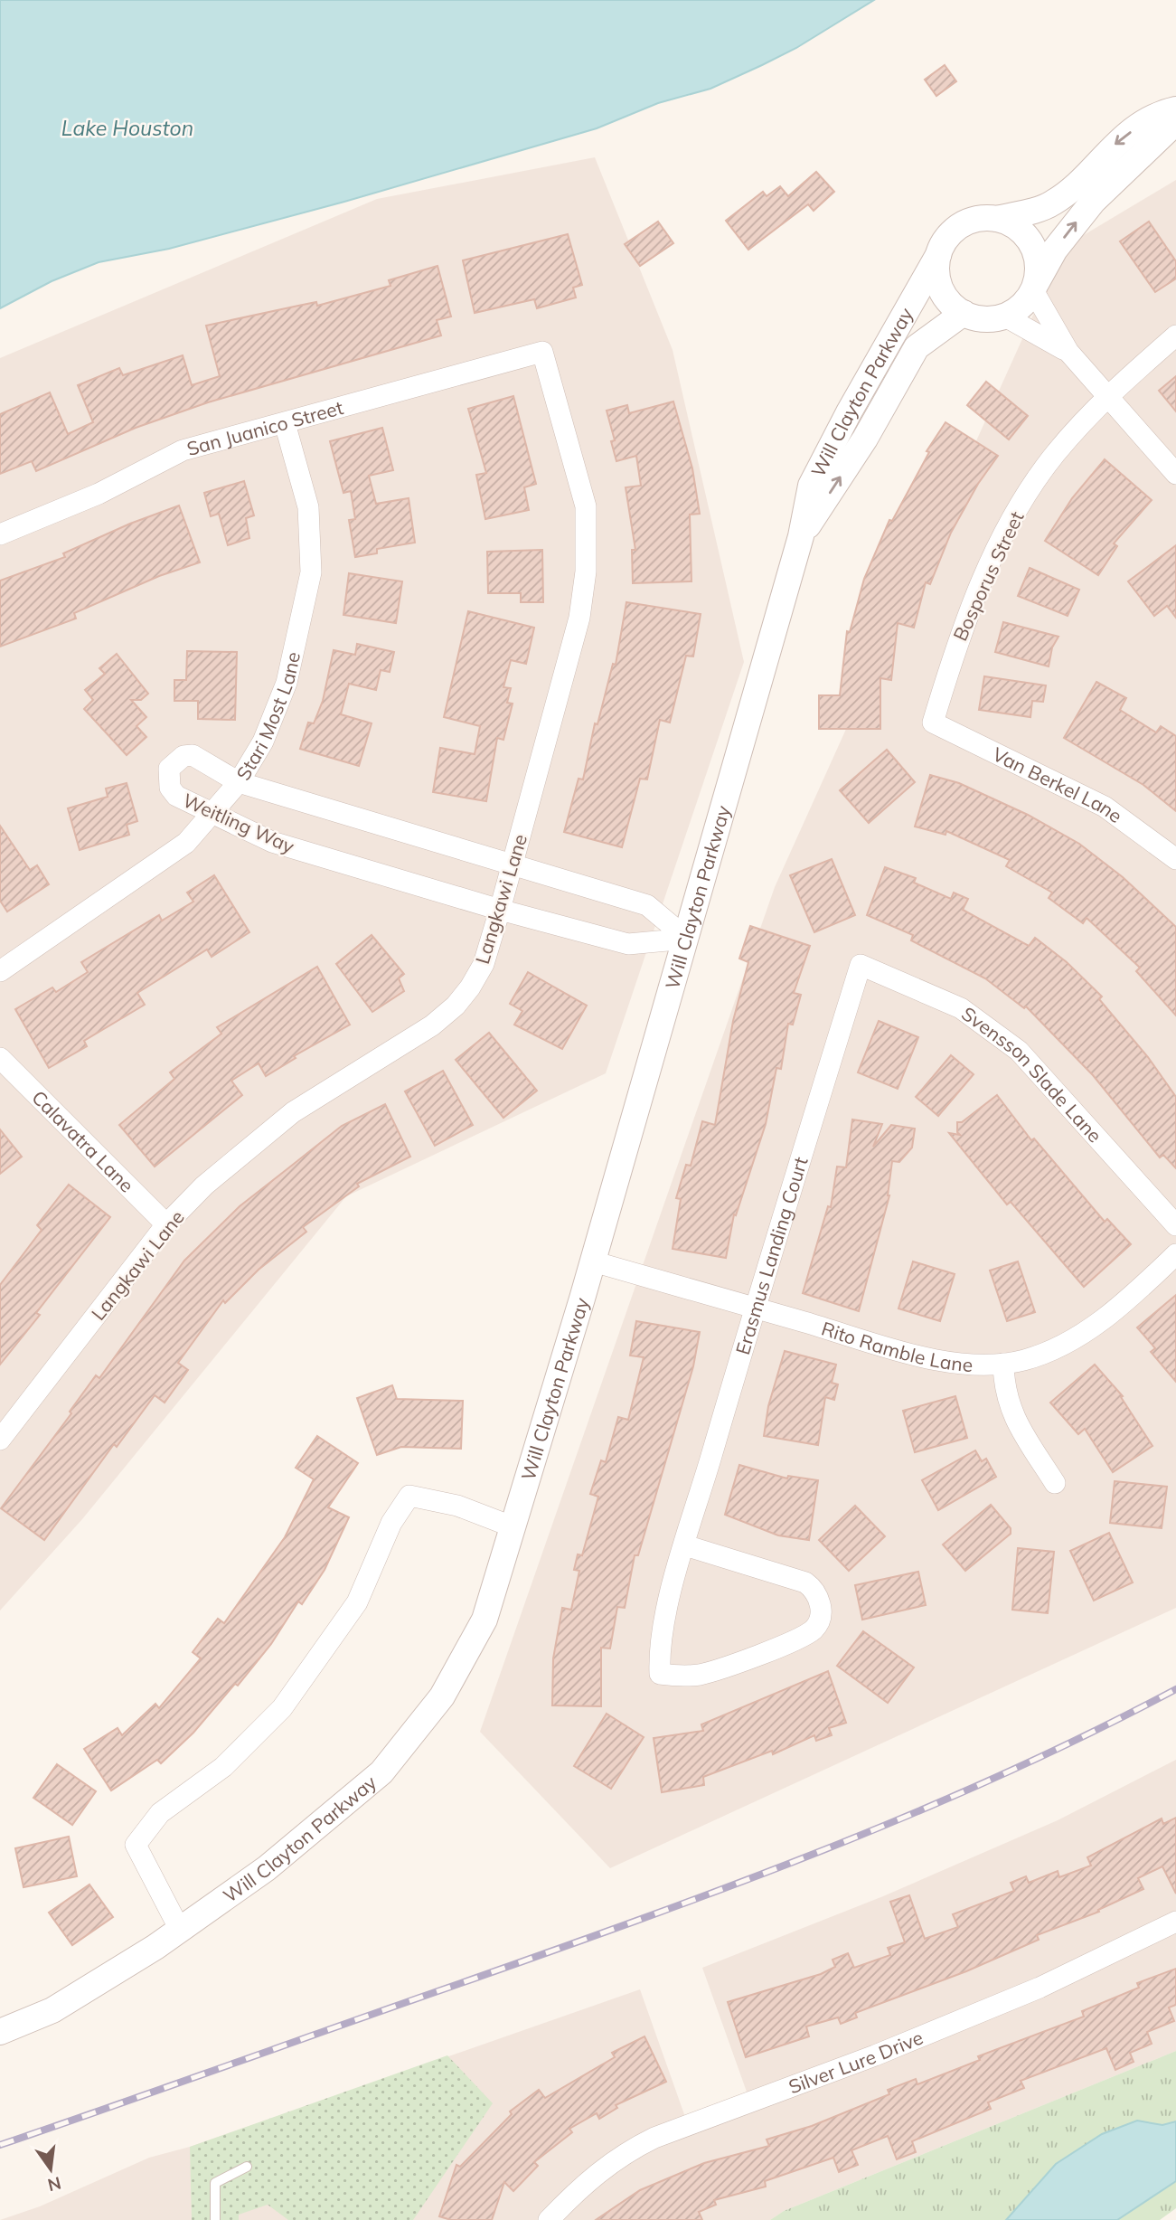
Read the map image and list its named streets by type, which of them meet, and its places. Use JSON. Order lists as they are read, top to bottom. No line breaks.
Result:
{"streets":{"street":["Will Clayton Parkway","San Juanico Street","Bosporus Street","Stari Most Lane","Van Berkel Lane","Weitling Way","Langkawi Lane","Svensson Slade Lane","Calavatra Lane","Erasmus Landing Court","Rito Ramble Lane","Silver Lure Drive"]},"crossings":[["Will Clayton Parkway","Weitling Way"],["Will Clayton Parkway","Rito Ramble Lane"],["San Juanico Street","Stari Most Lane"],["San Juanico Street","Langkawi Lane"],["Bosporus Street","Van Berkel Lane"],["Stari Most Lane","Weitling Way"],["Weitling Way","Langkawi Lane"],["Langkawi Lane","Calavatra Lane"],["Svensson Slade Lane","Erasmus Landing Court"],["Erasmus Landing Court","Rito Ramble Lane"]],"water":["Lake Houston"],"north":"bottom"}
